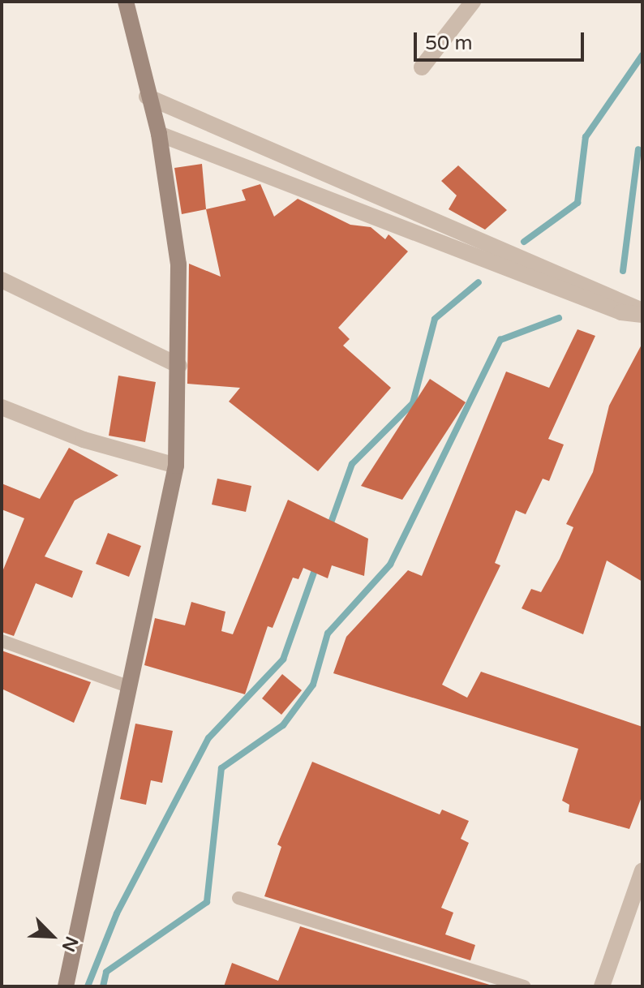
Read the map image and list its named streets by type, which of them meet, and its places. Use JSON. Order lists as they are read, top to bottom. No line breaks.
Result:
{"scale_bar":"50 m","north":"bottom right"}
